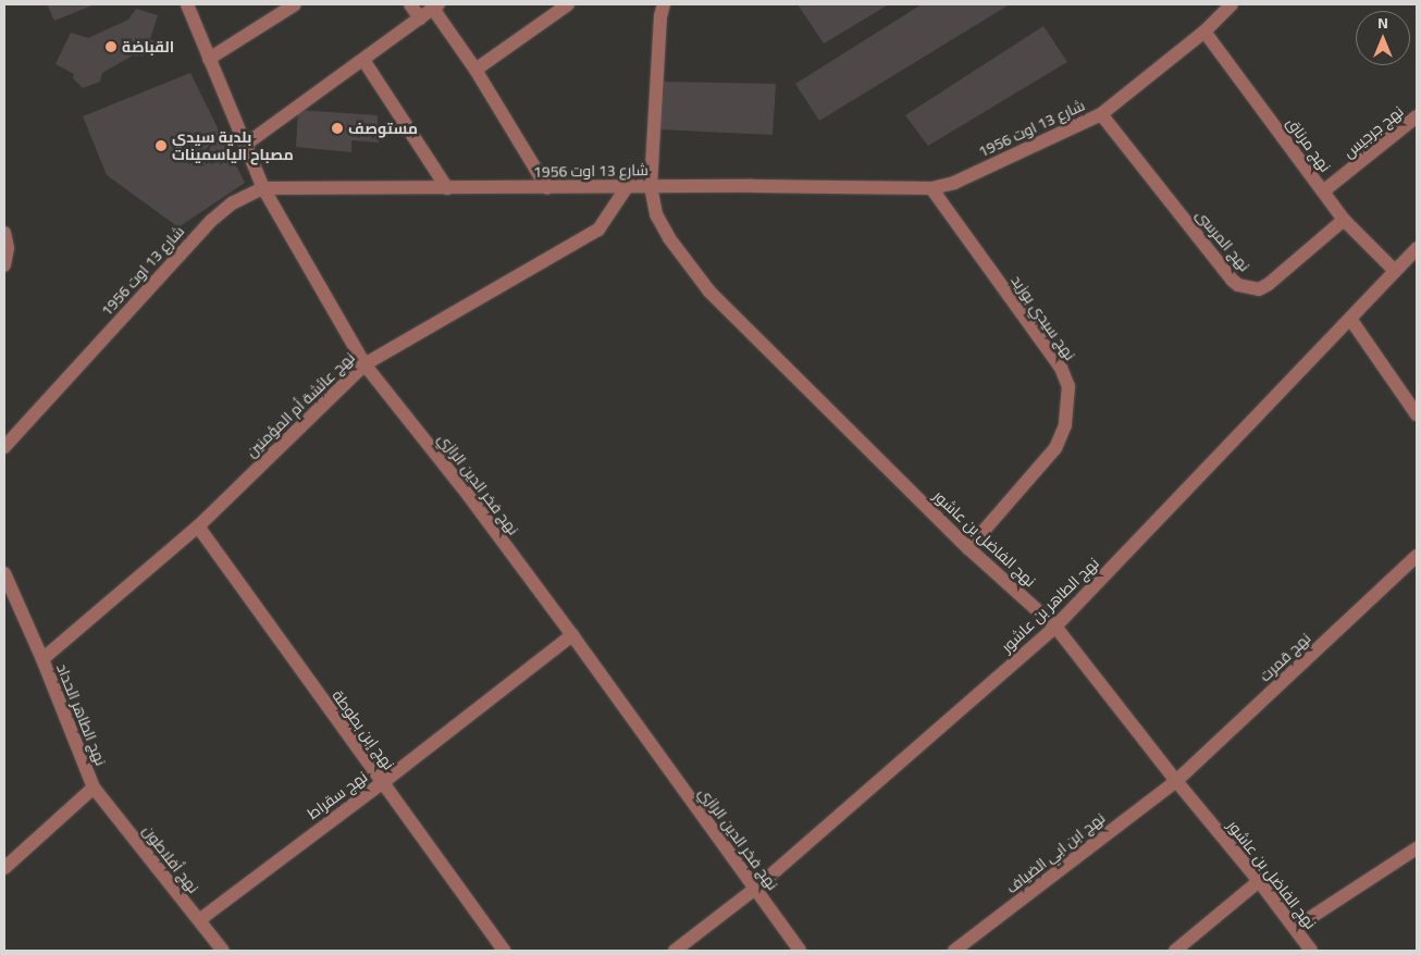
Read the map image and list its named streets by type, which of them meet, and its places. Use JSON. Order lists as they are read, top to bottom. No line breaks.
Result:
{"streets":{"street":["شارع 13 اوت 1956","نهج جرجيس","نهج مرناق","نهج المرسى","نهج سيدي بوزيد","نهج عائشة أم المؤمنين","نهج فخر الدين الرازي","نهج الفاضل بن عاشور","نهج الطاهر بن عاشور","نهج قمرت","نهج الطاهر الحداد","نهج إبن بطوطة","نهج سقراط","نهج ابن ابي الضياف","نهج أفلاطون"]},"crossings":[["شارع 13 اوت 1956","نهج مرناق"],["شارع 13 اوت 1956","نهج المرسى"],["شارع 13 اوت 1956","نهج سيدي بوزيد"],["شارع 13 اوت 1956","نهج عائشة أم المؤمنين"],["شارع 13 اوت 1956","نهج فخر الدين الرازي"],["شارع 13 اوت 1956","نهج الفاضل بن عاشور"],["نهج جرجيس","نهج مرناق"],["نهج مرناق","نهج المرسى"],["نهج مرناق","نهج الطاهر بن عاشور"],["نهج سيدي بوزيد","نهج الفاضل بن عاشور"],["نهج عائشة أم المؤمنين","نهج فخر الدين الرازي"],["نهج عائشة أم المؤمنين","نهج الطاهر الحداد"],["نهج عائشة أم المؤمنين","نهج إبن بطوطة"],["نهج فخر الدين الرازي","نهج الطاهر بن عاشور"],["نهج فخر الدين الرازي","نهج سقراط"],["نهج الفاضل بن عاشور","نهج الطاهر بن عاشور"],["نهج الفاضل بن عاشور","نهج قمرت"],["نهج الفاضل بن عاشور","نهج ابن ابي الضياف"],["نهج قمرت","نهج ابن ابي الضياف"],["نهج الطاهر الحداد","نهج أفلاطون"],["نهج إبن بطوطة","نهج سقراط"],["نهج سقراط","نهج أفلاطون"]],"places":["القباضة","مستوصف","بلدية سيدي مصباح الياسمينات"],"north":"top"}
